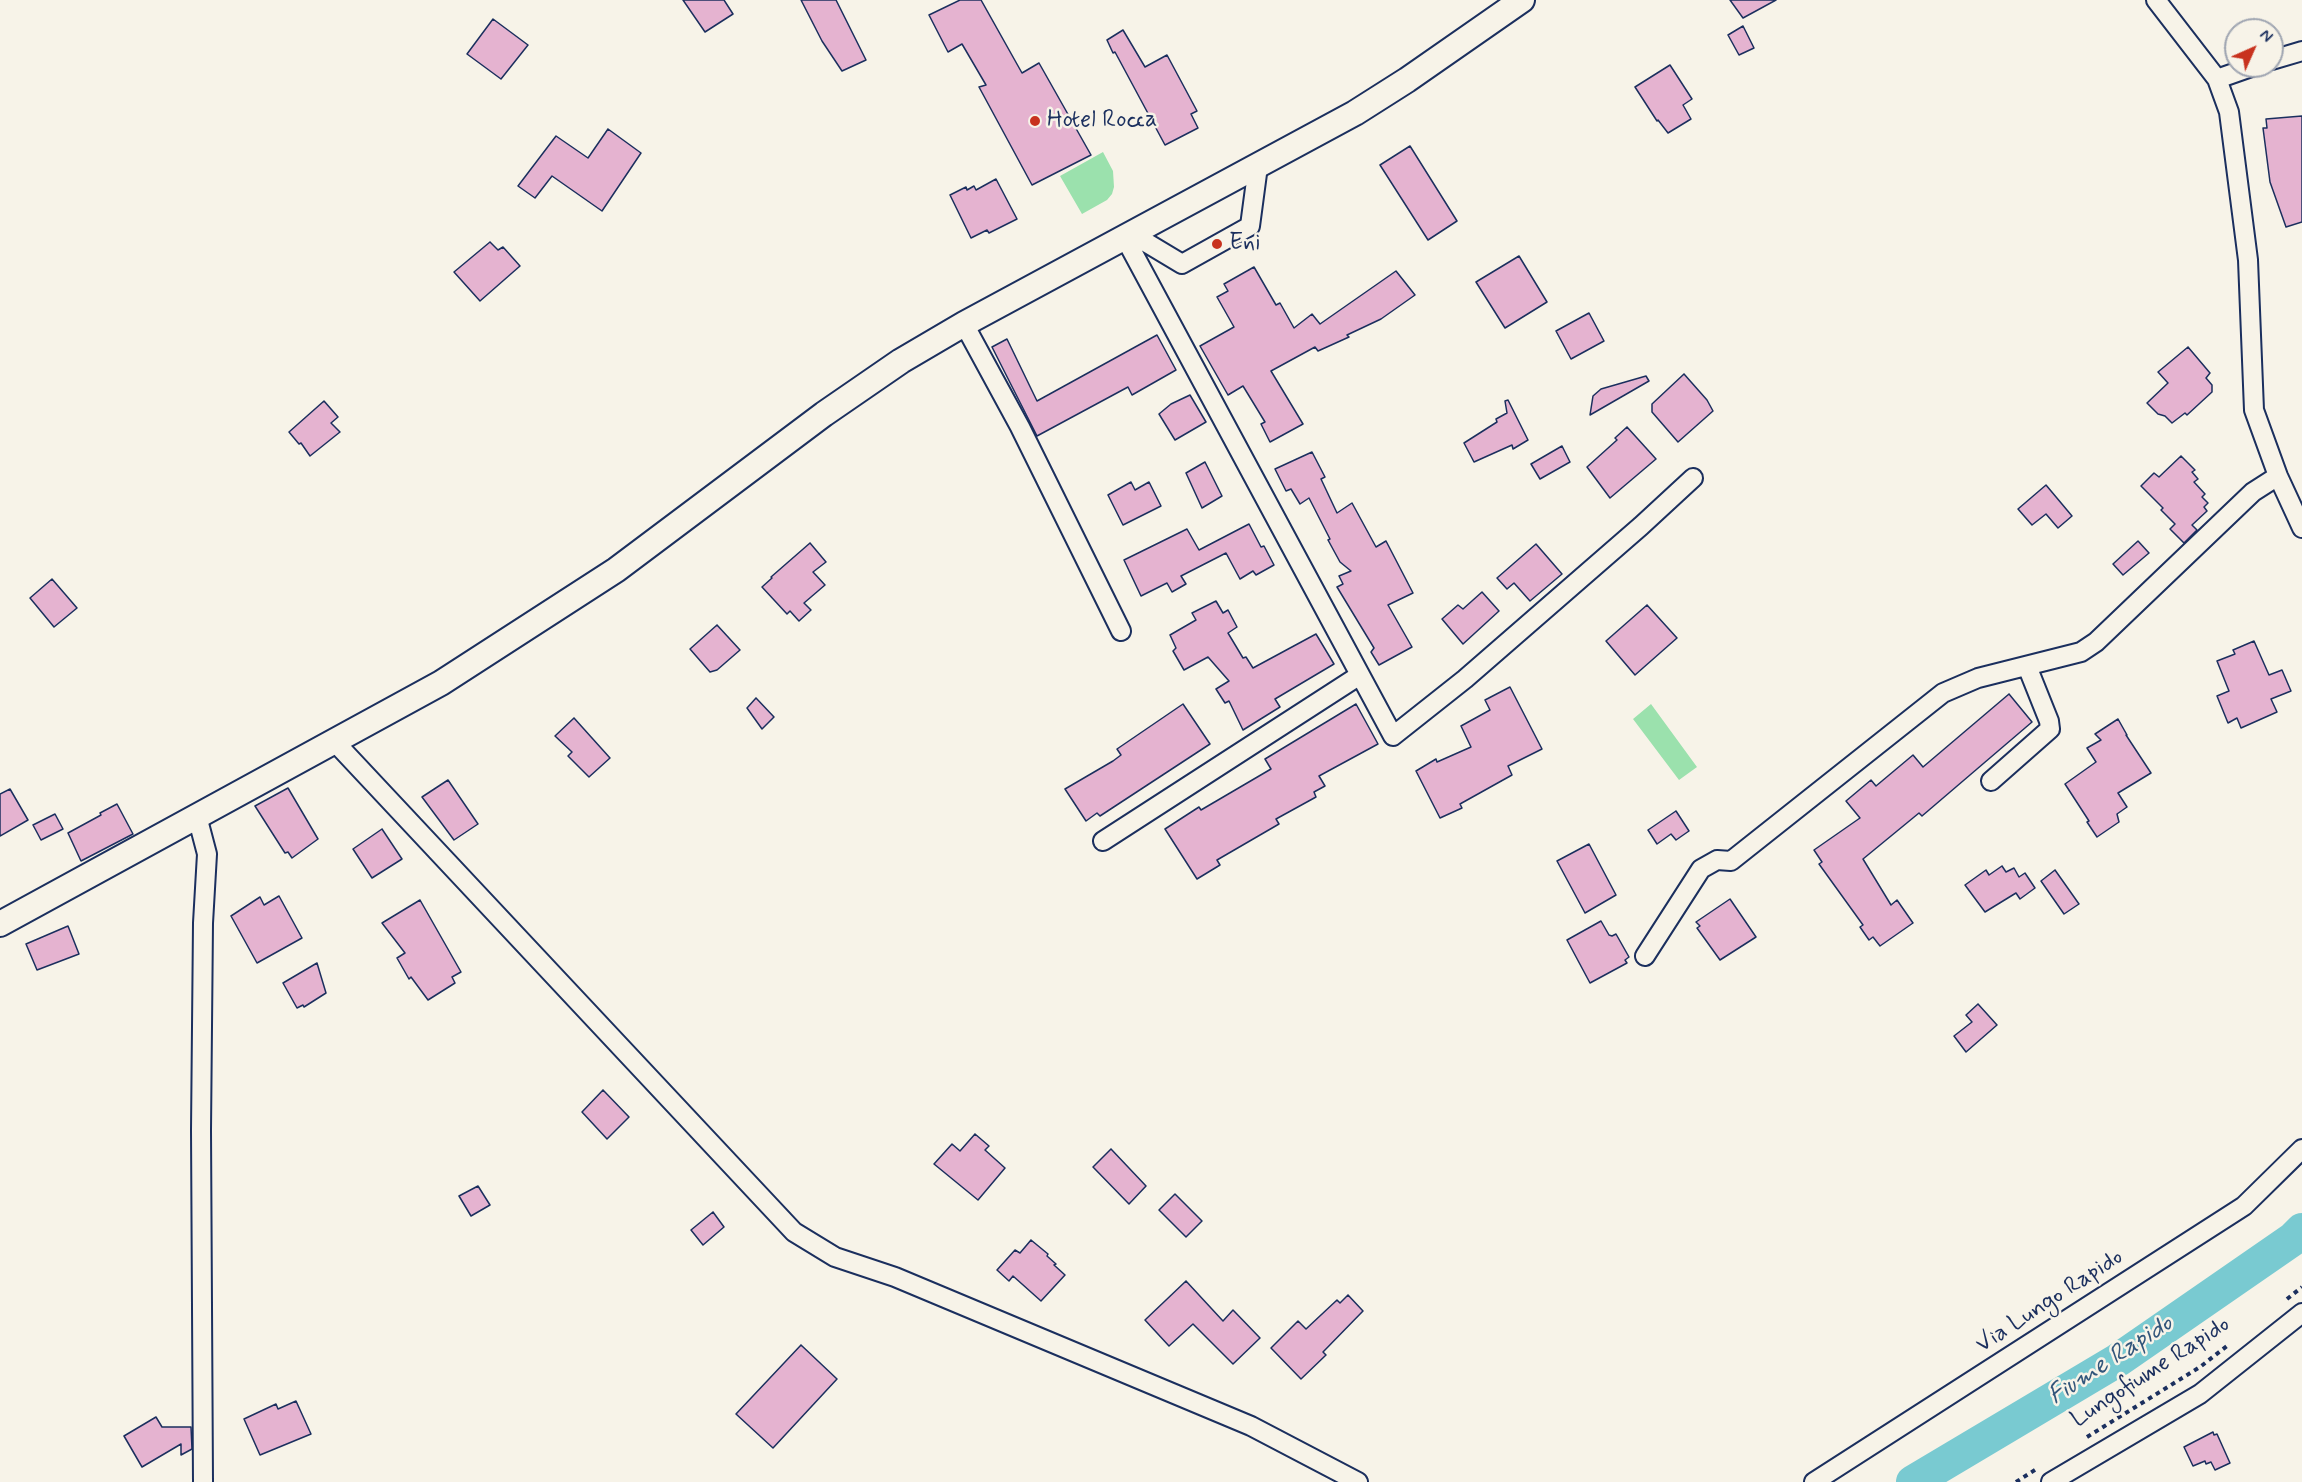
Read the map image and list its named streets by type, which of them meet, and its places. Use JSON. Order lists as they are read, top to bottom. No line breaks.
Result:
{"streets":{"street":["Via Lungo Rapido"],"path":["Lungofiume Rapido"]},"water":["Fiume Rapido"],"places":["Hotel Rocca","Eni"],"north":"top right"}
